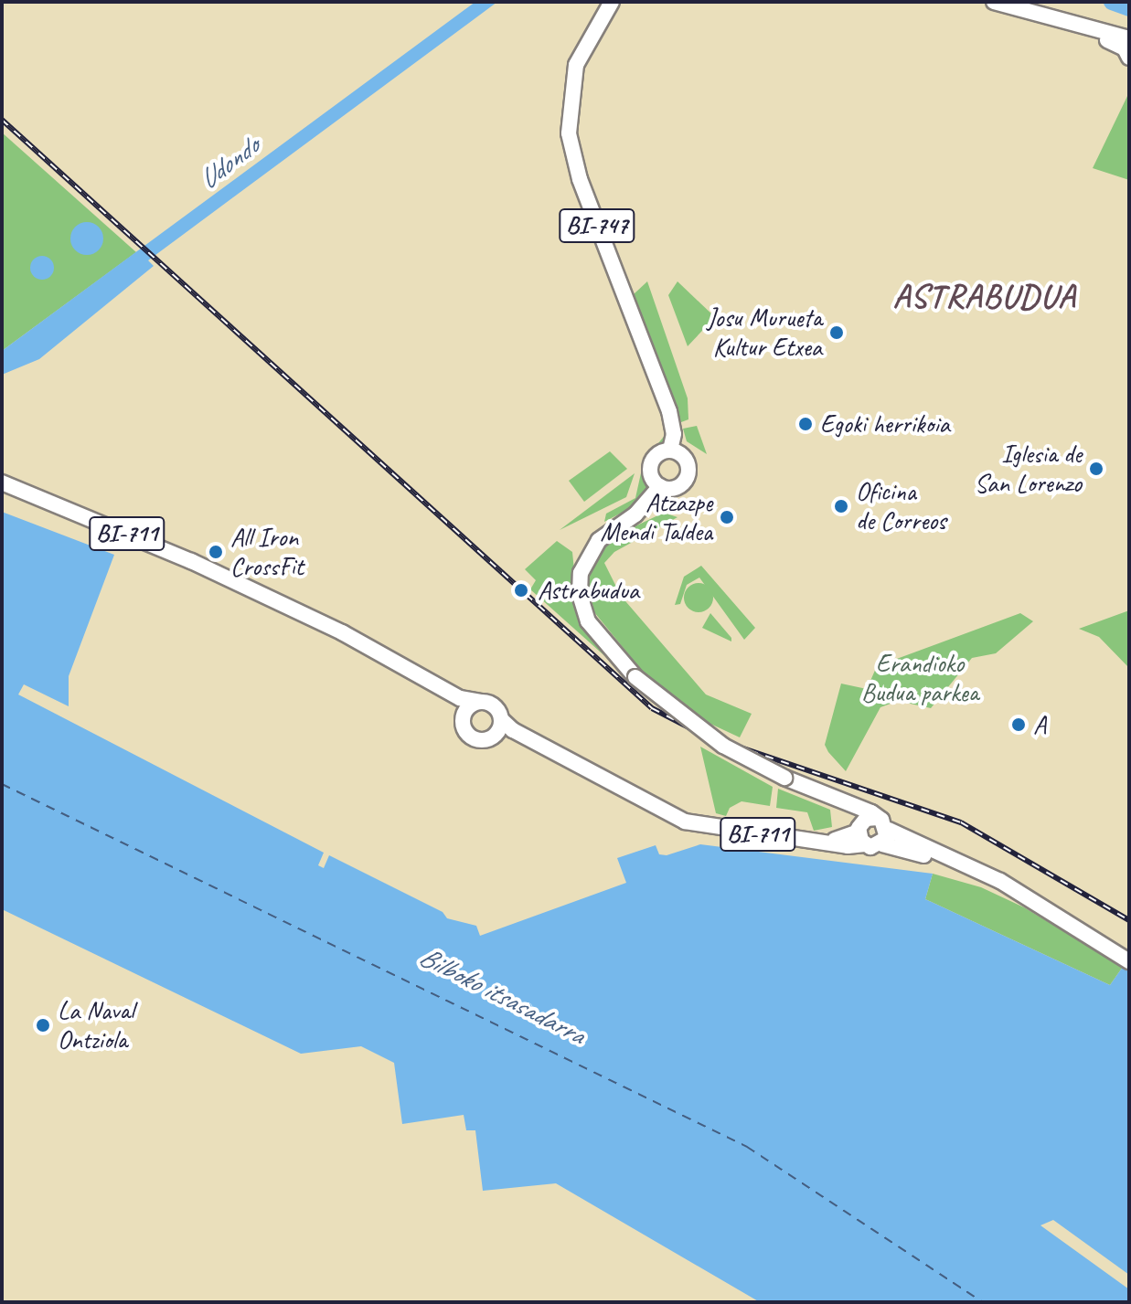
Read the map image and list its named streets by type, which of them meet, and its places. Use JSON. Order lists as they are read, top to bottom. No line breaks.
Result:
{"streets":{"main road":["BI-747","BI-711"]},"crossings":[["BI-747","BI-711"]],"districts":["ASTRABUDUA"],"water":["Udondo","Bilboko itsasadarra"],"parks":["Erandioko Budua parkea"],"places":["Josu Murueta Kultur Etxea","Egoki herrikoia","Iglesia de San Lorenzo","Oficina de Correos","Atzazpe Mendi Taldea","All Iron CrossFit","Astrabudua","A","La Naval Ontziola"]}
